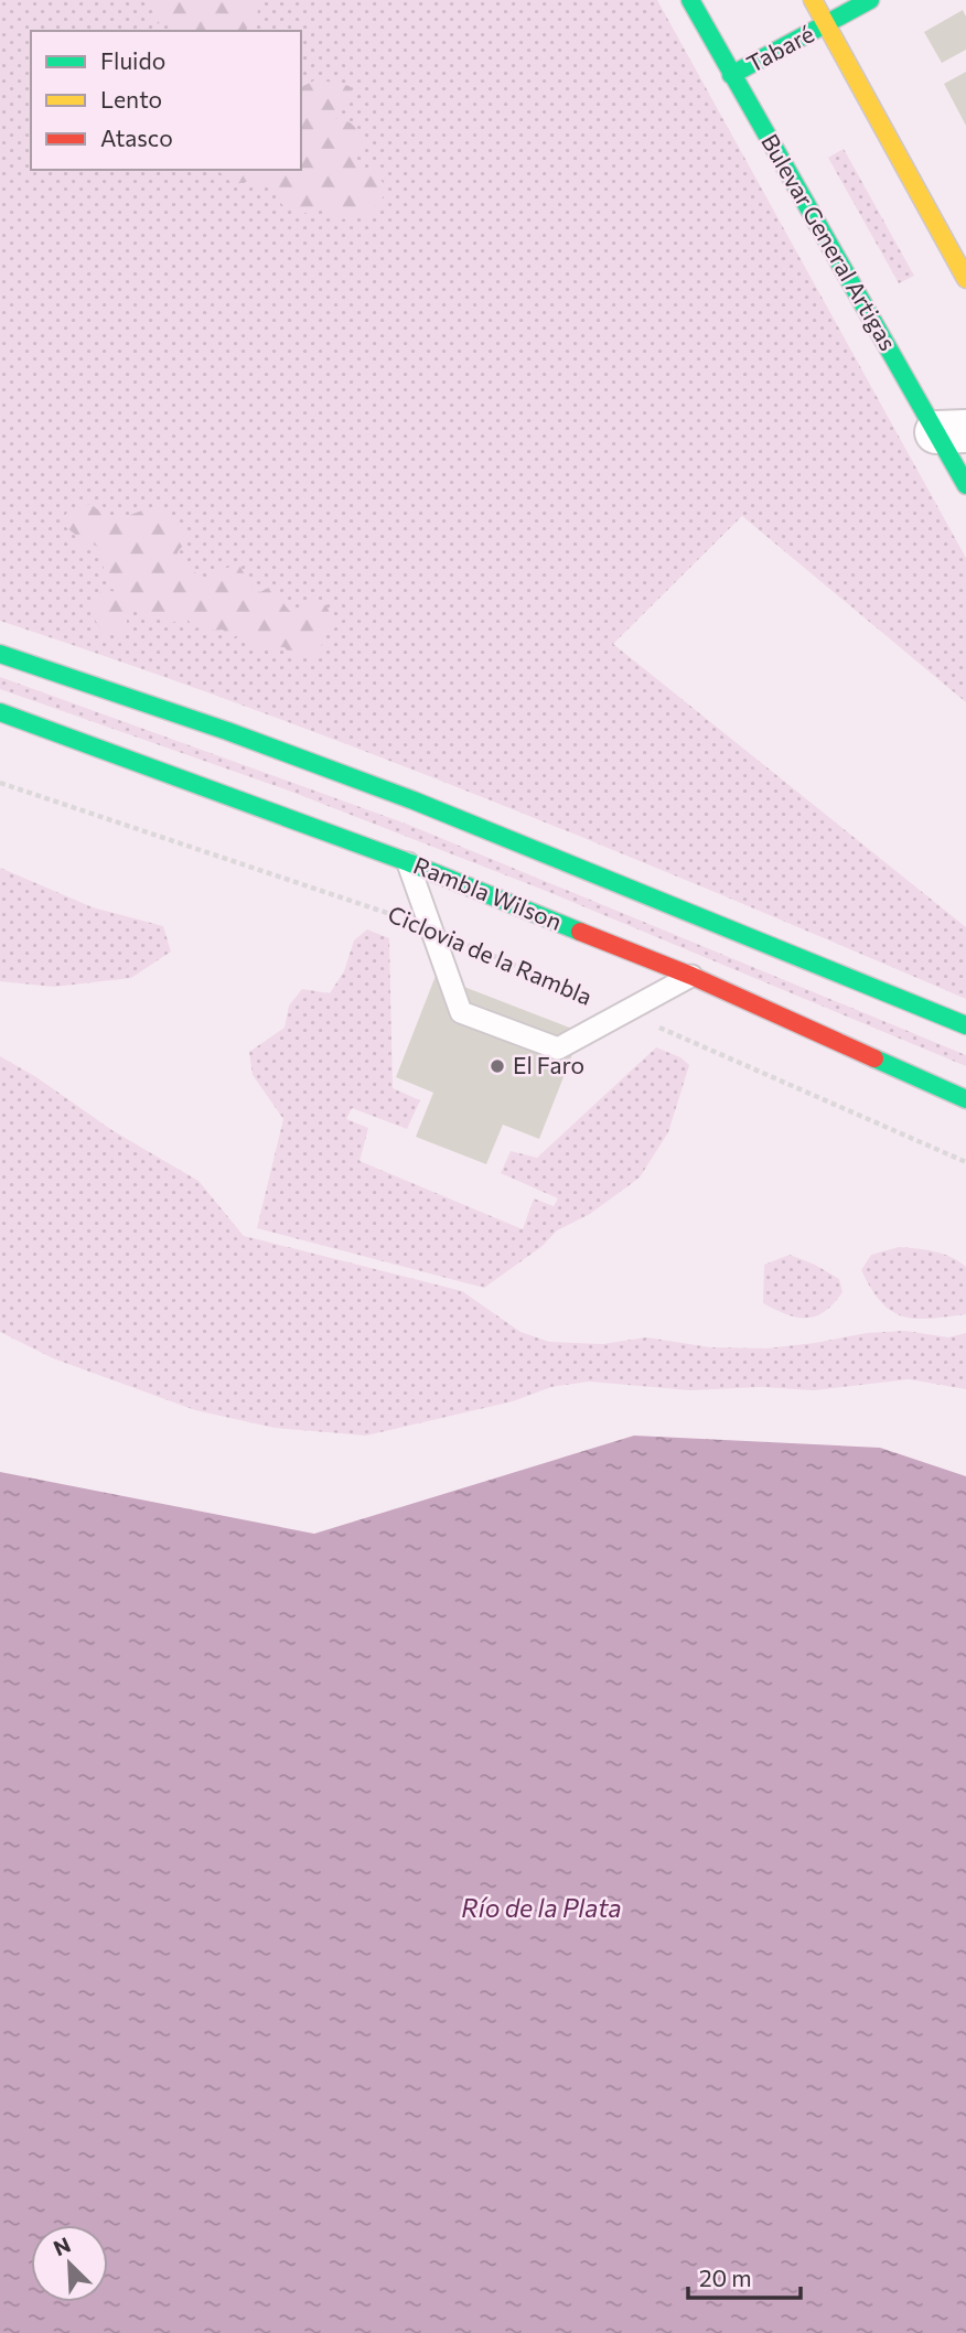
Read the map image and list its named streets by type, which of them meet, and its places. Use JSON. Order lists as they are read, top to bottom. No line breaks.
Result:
{"streets":{"main road":["Tabaré","Bulevar General Artigas","Rambla Wilson"],"path":["Ciclovia de la Rambla"]},"crossings":[["Tabaré","Bulevar General Artigas"]],"water":["Río de la Plata"],"places":["El Faro"],"legend":["Fluido","Lento","Atasco"],"scale_bar":"20 m","north":"top left"}
